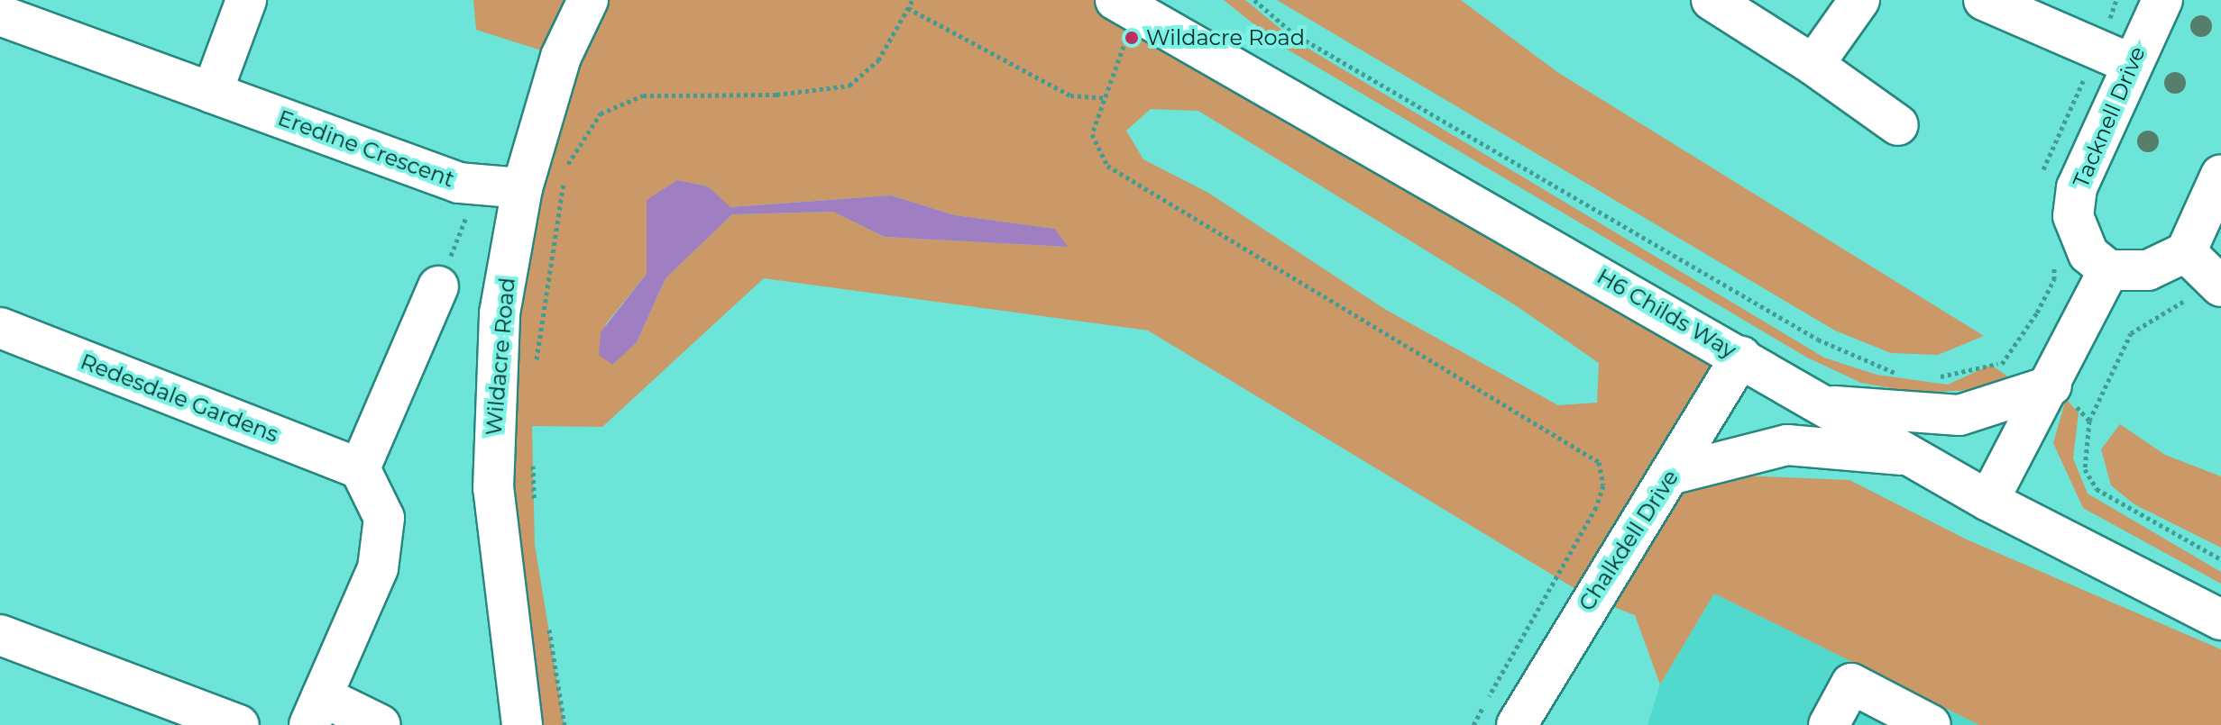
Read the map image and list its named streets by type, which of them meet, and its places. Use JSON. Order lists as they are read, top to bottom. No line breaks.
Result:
{"streets":{"street":["Tacknell Drive","Eredine Crescent","H6 Childs Way","Wildacre Road","Redesdale Gardens","Chalkdell Drive"]},"crossings":[["Eredine Crescent","Wildacre Road"],["H6 Childs Way","Chalkdell Drive"]],"places":["Wildacre Road"]}
